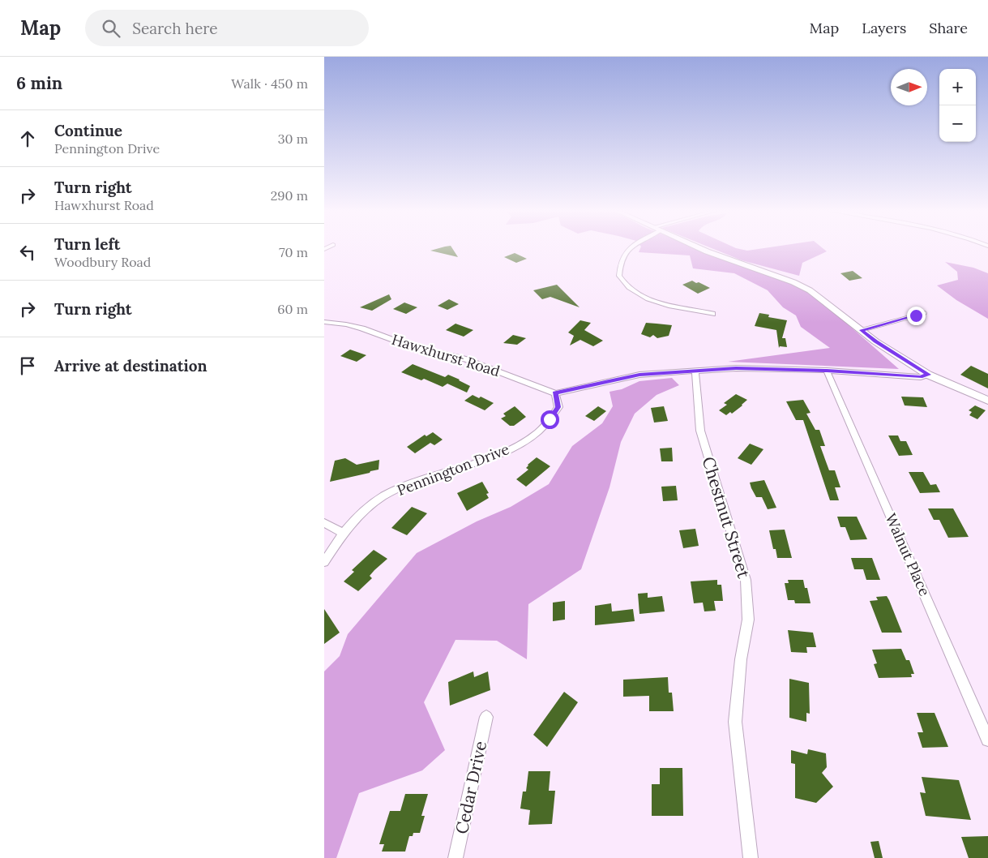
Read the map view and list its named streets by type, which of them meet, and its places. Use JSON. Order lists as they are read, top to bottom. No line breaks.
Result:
{"streets":{"street":["Hawxhurst Road","Pennington Drive","Chestnut Street","Walnut Place","Cedar Drive"]},"crossings":[["Hawxhurst Road","Pennington Drive"]],"north":"right","page":{"header":"Map","search":"Search here","nav":["Map","Layers","Share"],"heading":["6 min","Walk · 450 m"],"map_buttons":["+","−"],"list":[["Continue","Pennington Drive","30 m"],["Turn right","Hawxhurst Road","290 m"],["Turn left","Woodbury Road","70 m"],["Turn right","60 m"],"Arrive at destination"]}}
